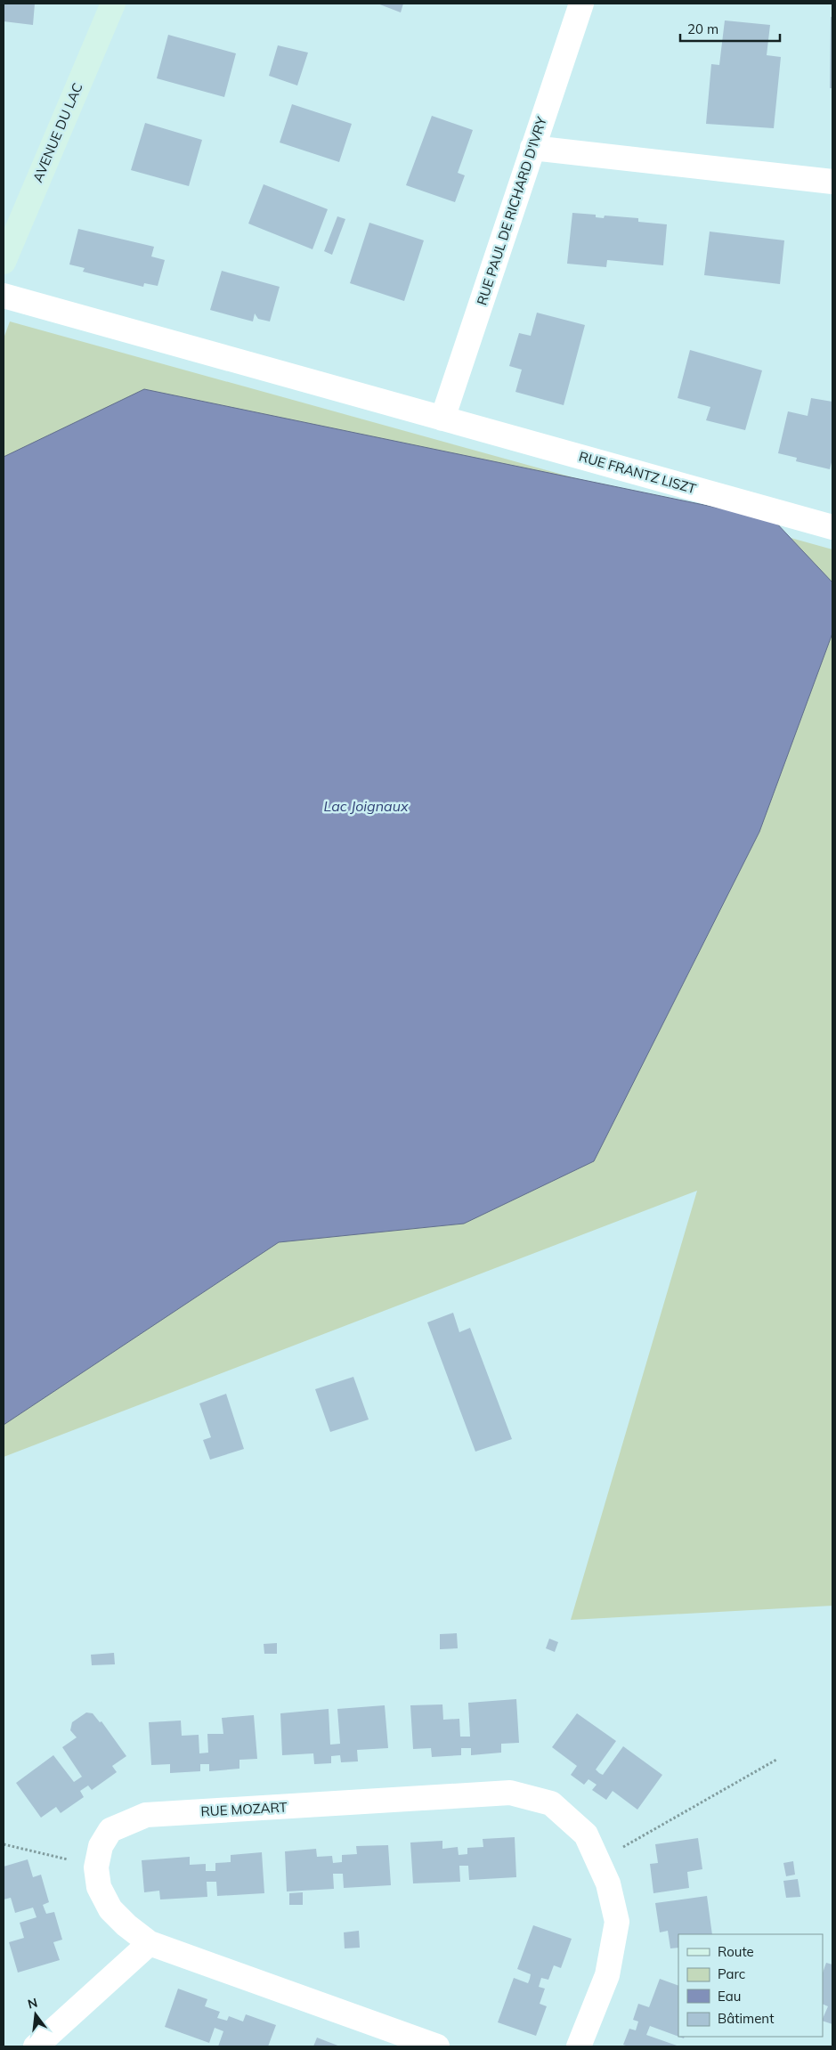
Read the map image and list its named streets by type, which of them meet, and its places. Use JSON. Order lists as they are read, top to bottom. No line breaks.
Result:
{"streets":{"main road":["AVENUE DU LAC"],"street":["RUE PAUL DE RICHARD D'IVRY","RUE FRANTZ LISZT","RUE MOZART"]},"crossings":[["RUE PAUL DE RICHARD D'IVRY","RUE FRANTZ LISZT"]],"water":["Lac Joignaux"],"legend":["Route","Parc","Eau","Bâtiment"],"scale_bar":"20 m","north":"top"}
